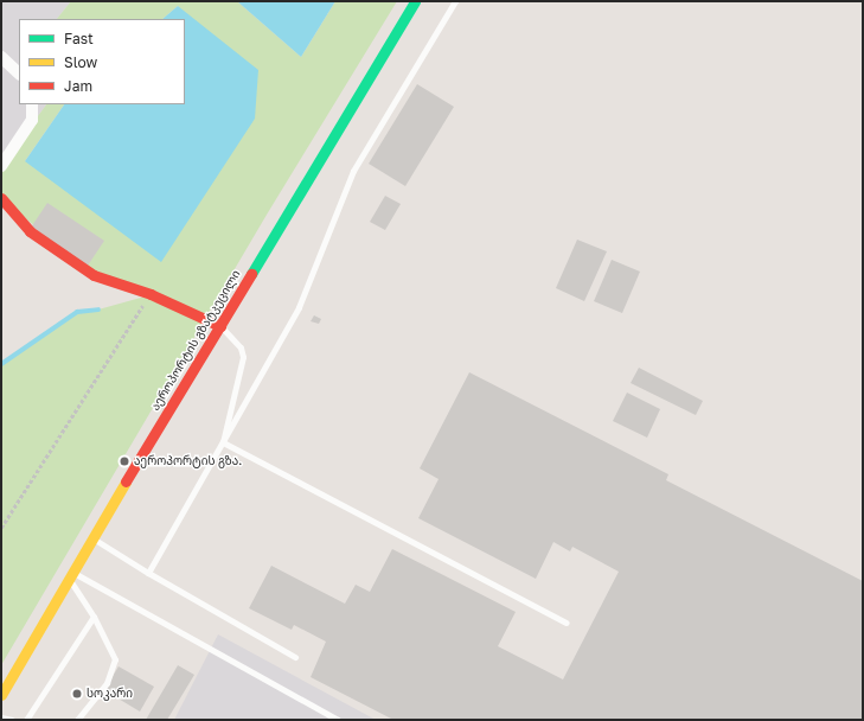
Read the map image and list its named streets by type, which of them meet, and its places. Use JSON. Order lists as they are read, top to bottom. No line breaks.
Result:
{"streets":{"main road":["აეროპორტის გზატკეცილი"]},"places":["აეროპორტის გზა.","სოკარი"],"legend":["Fast","Slow","Jam"]}
